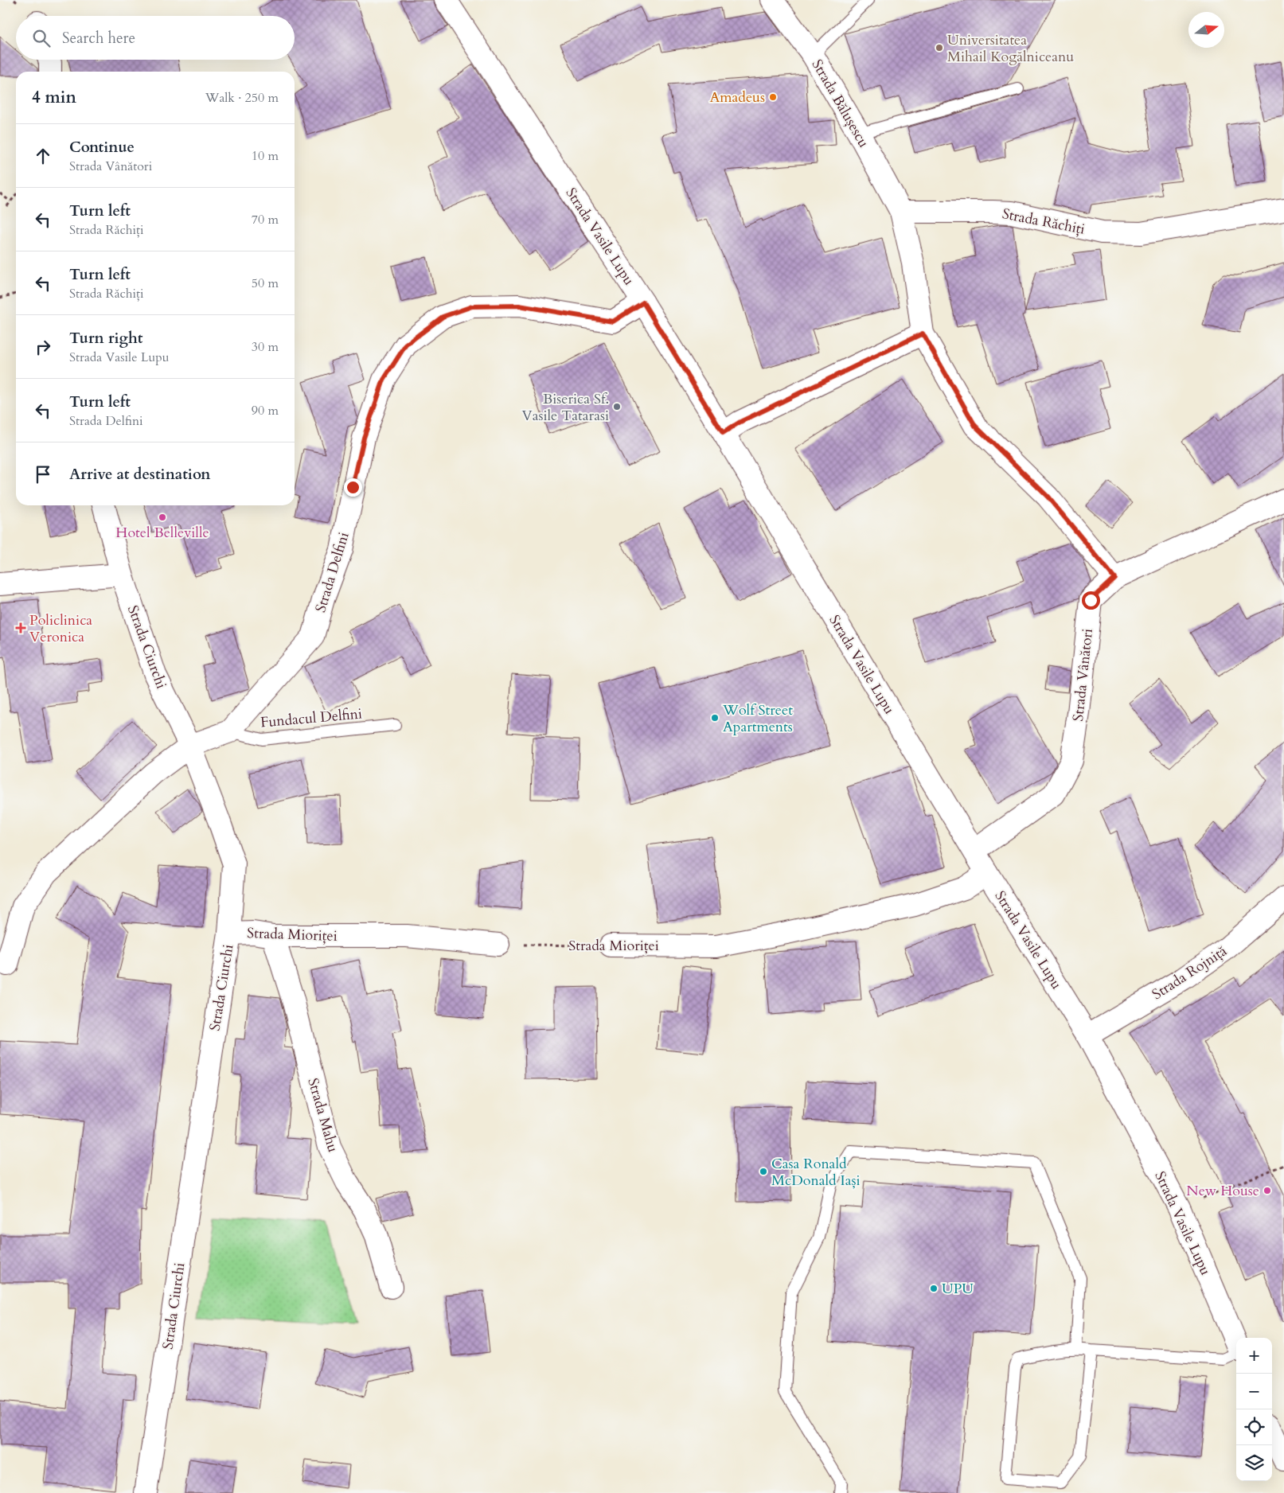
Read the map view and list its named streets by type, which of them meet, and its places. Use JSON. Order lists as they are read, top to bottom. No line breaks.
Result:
{"streets":{"street":["Strada Bălușescu","Strada Răchiți","Strada Vasile Lupu","Strada Delfini","Strada Ciurchi","Strada Vânători","Strada Mioriței","Strada Rojniță","Strada Mahu"],"lane":["Fundacul Delfini"]},"crossings":[["Strada Bălușescu","Strada Răchiți"],["Strada Vasile Lupu","Strada Delfini"],["Strada Vasile Lupu","Strada Vânători"],["Strada Vasile Lupu","Strada Mioriței"],["Strada Vasile Lupu","Strada Rojniță"],["Strada Delfini","Strada Ciurchi"],["Strada Delfini","Fundacul Delfini"],["Strada Ciurchi","Strada Mioriței"],["Strada Mioriței","Strada Mahu"]],"places":{"other":["Universitatea Mihail Kogălniceanu","Amadeus","Biserica Sf. Vasile Tatarasi","Hotel Belleville","Wolf Street Apartments","Casa Ronald McDonald Iași","New House","UPU"],"health":["Policlinica Veronica"]},"north":"right","page":{"search":"Search here","heading":["4 min","Walk · 250 m"],"list":[["Continue","Strada Vânători","10 m"],["Turn left","Strada Răchiți","70 m"],["Turn left","Strada Răchiți","50 m"],["Turn right","Strada Vasile Lupu","30 m"],["Turn left","Strada Delfini","90 m"],"Arrive at destination"],"map_buttons":["+","−"]}}
